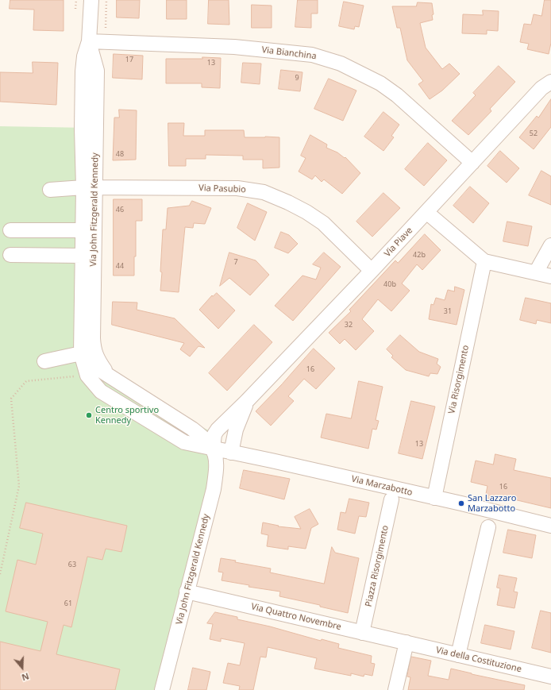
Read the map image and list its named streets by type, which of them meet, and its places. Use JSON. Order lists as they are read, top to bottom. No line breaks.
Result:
{"streets":{"street":["Via Bianchina","Via Pasubio","Via John Fitzgerald Kennedy","Via Piave","Via Risorgimento","Via Marzabotto","Piazza Risorgimento","Via Quattro Novembre","Via della Costituzione"]},"crossings":[["Via Bianchina","Via John Fitzgerald Kennedy"],["Via Bianchina","Via Piave"],["Via Pasubio","Via John Fitzgerald Kennedy"],["Via Pasubio","Via Piave"],["Via John Fitzgerald Kennedy","Via Piave"],["Via John Fitzgerald Kennedy","Via Marzabotto"],["Via John Fitzgerald Kennedy","Via Quattro Novembre"],["Via Piave","Via Marzabotto"],["Via Risorgimento","Via Marzabotto"],["Piazza Risorgimento","Via Quattro Novembre"],["Via Quattro Novembre","Via della Costituzione"]],"places":["Centro sportivo Kennedy","San Lazzaro Marzabotto"],"house_numbers":["17","13","9","52","48","46","42b","7","44","40b","31","32","16","13","16","63","61"],"north":"bottom"}
